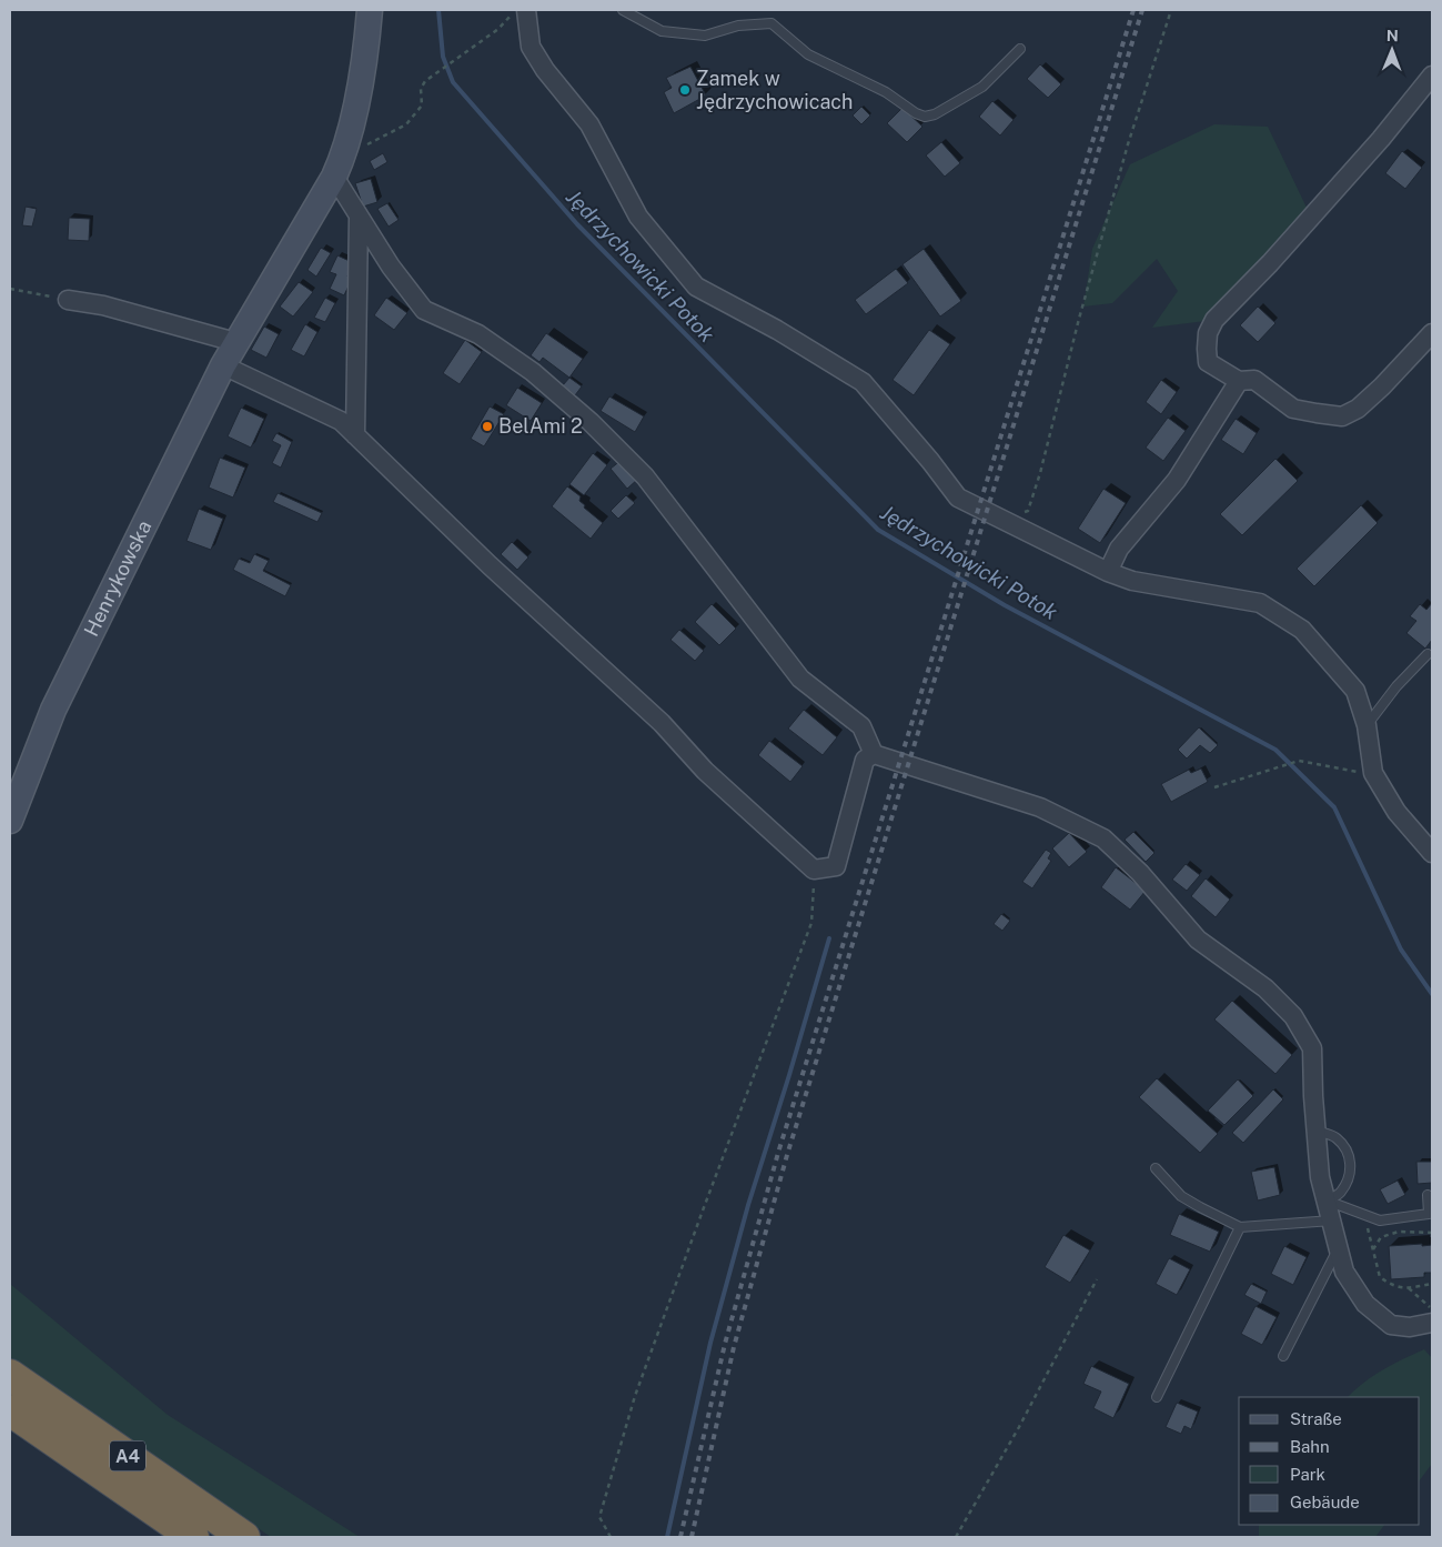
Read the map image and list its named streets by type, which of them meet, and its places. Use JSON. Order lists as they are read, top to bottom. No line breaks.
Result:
{"streets":{"highway":["A4"],"main road":["Henrykowska"]},"water":["Jędrzychowicki Potok"],"places":["Zamek w Jędrzychowicach","BelAmi 2"],"legend":["Straße","Bahn","Park","Gebäude"],"north":"top"}
